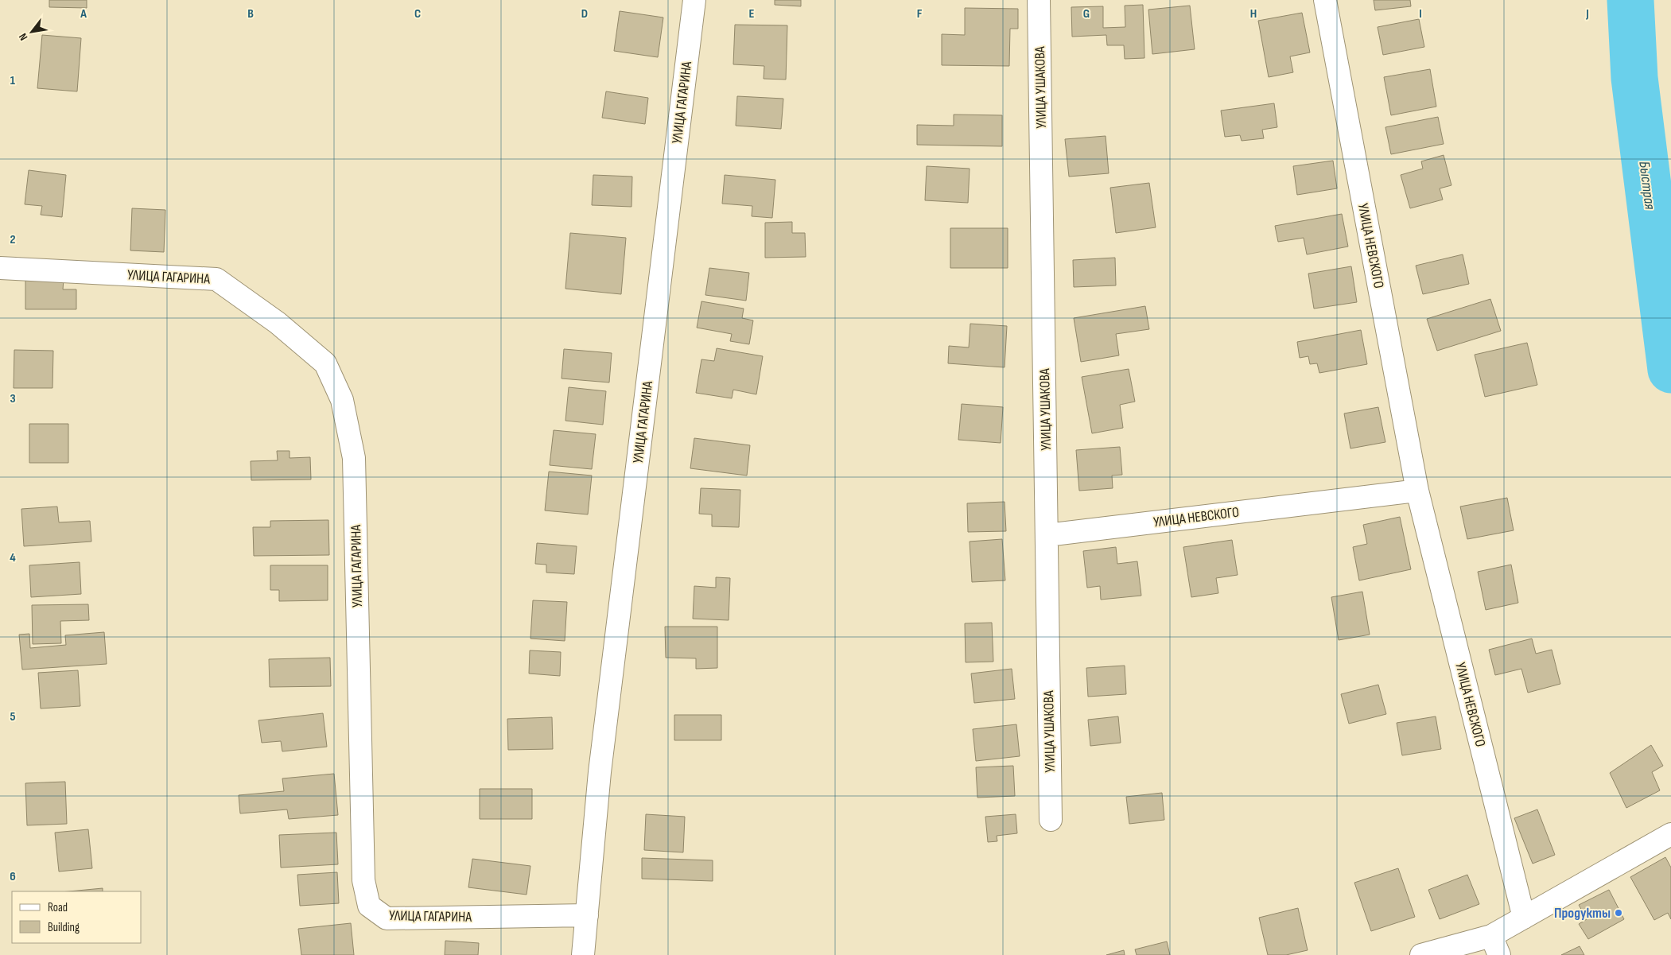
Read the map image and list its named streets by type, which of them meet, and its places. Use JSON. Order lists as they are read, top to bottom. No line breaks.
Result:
{"streets":{"street":["УЛИЦА УШАКОВА","УЛИЦА ГАГАРИНА","УЛИЦА НЕВСКОГО"]},"crossings":[["УЛИЦА УШАКОВА","УЛИЦА НЕВСКОГО"]],"water":["Быстрая"],"places":["Продукты"],"legend":["Road","Building"],"north":"bottom left","grid":{"columns":["A","B","C","D","E","F","G","H","I","J"],"rows":["1","2","3","4","5","6"]}}
